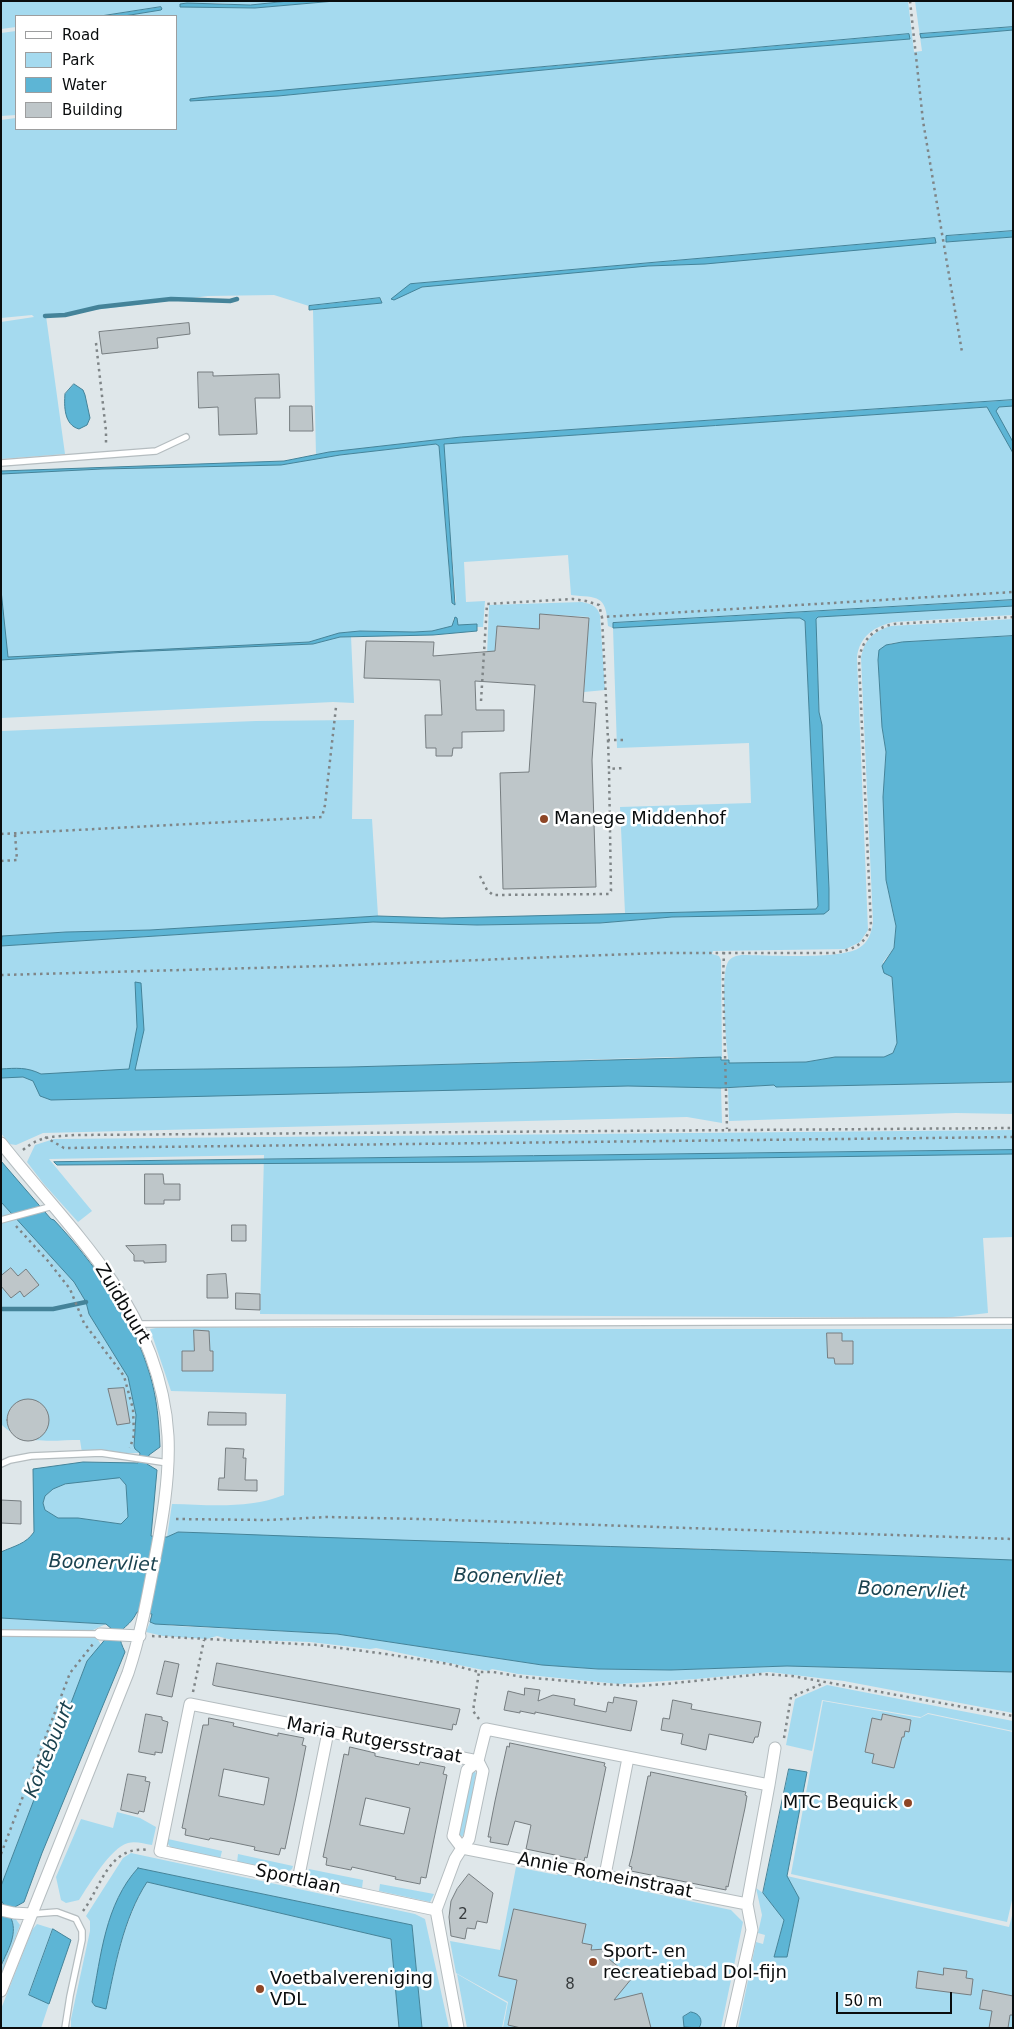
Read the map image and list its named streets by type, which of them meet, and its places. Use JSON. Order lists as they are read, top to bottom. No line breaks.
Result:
{"streets":{"street":["Zuidbuurt","Maria Rutgersstraat","Annie Romeinstraat","Sportlaan"]},"crossings":[["Maria Rutgersstraat","Sportlaan"]],"water":["Boonervliet","Kortebuurt"],"places":["Manege Middenhof","MTC Bequick","Sport- en recreatiebad Dol-fijn","Voetbalvereniging VDL"],"house_numbers":["2","8"],"legend":["Road","Park","Water","Building"],"scale_bar":"50 m"}
